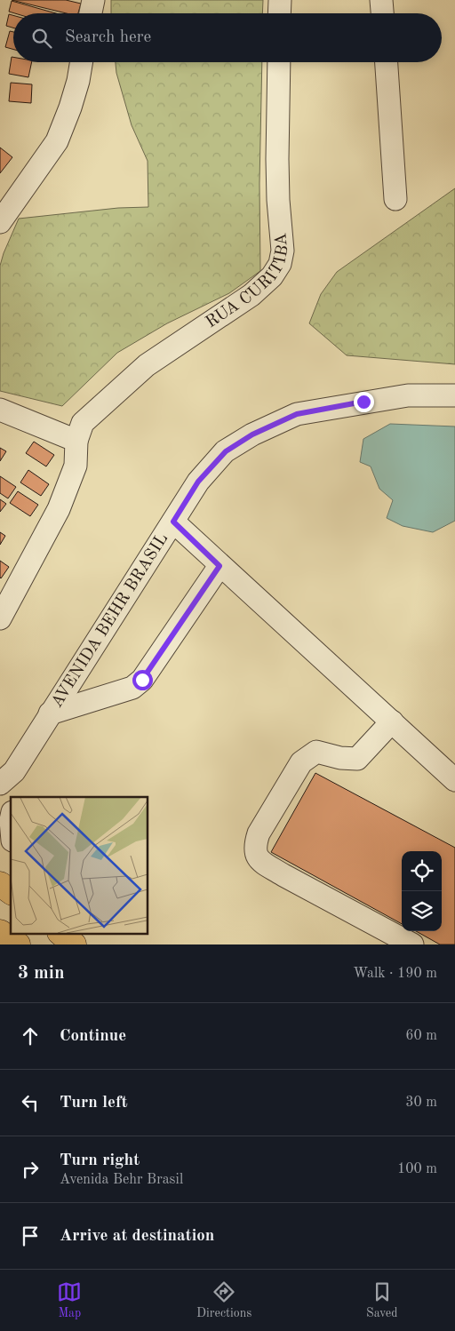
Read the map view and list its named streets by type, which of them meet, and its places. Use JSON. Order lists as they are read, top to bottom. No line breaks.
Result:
{"streets":{"street":["RUA CURITIBA","AVENIDA BEHR BRASIL"]},"page":{"search":"Search here","heading":["3 min","Walk · 190 m"],"list":[["Continue","60 m"],["Turn left","30 m"],["Turn right","Avenida Behr Brasil","100 m"],"Arrive at destination"],"nav":["Map","Directions","Saved"]}}
